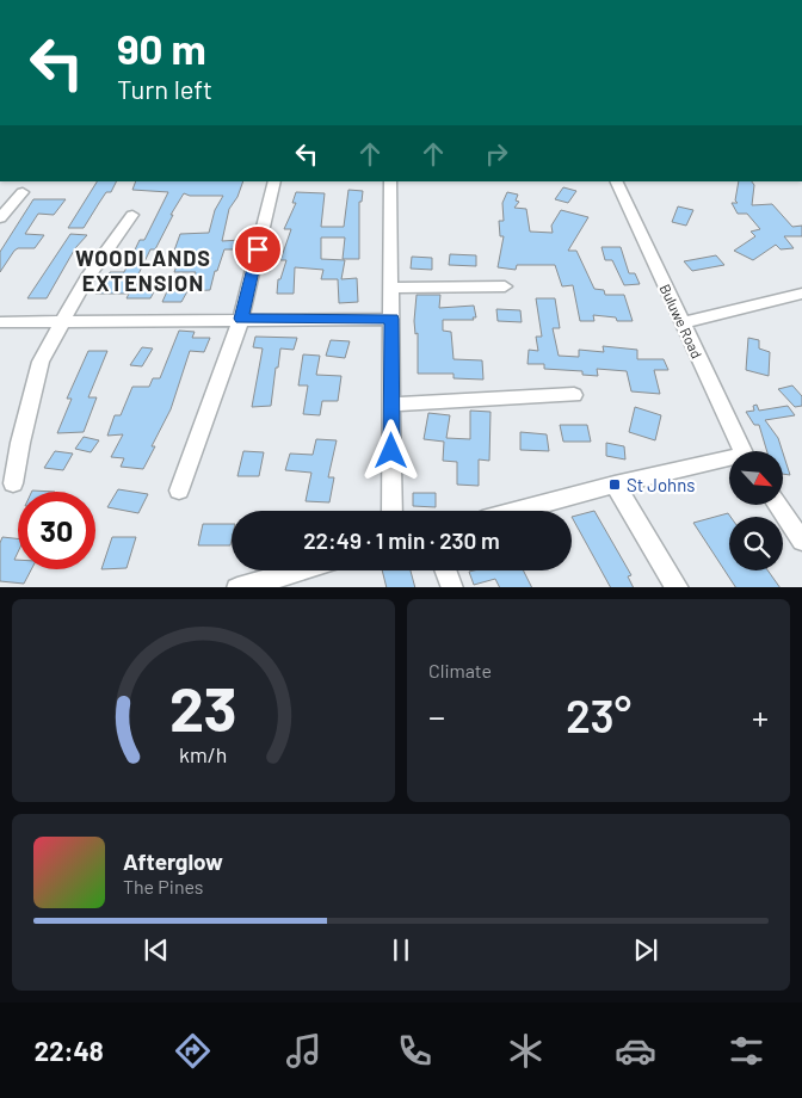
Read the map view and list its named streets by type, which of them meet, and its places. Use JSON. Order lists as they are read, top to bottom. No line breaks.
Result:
{"streets":{"street":["Buluwe Road"]},"districts":["WOODLANDS EXTENSION"],"places":{"transit":["St Johns"]},"north":"bottom right","page":{"turn":["90 m","Turn left"],"limit":"30","trip":"22:49 · 1 min · 230 m","tile":"Climate","heat":["−","23°","+"],"song":["Afterglow","The Pines"],"tabs":"22:48","gauge":["23","km/h"]}}
